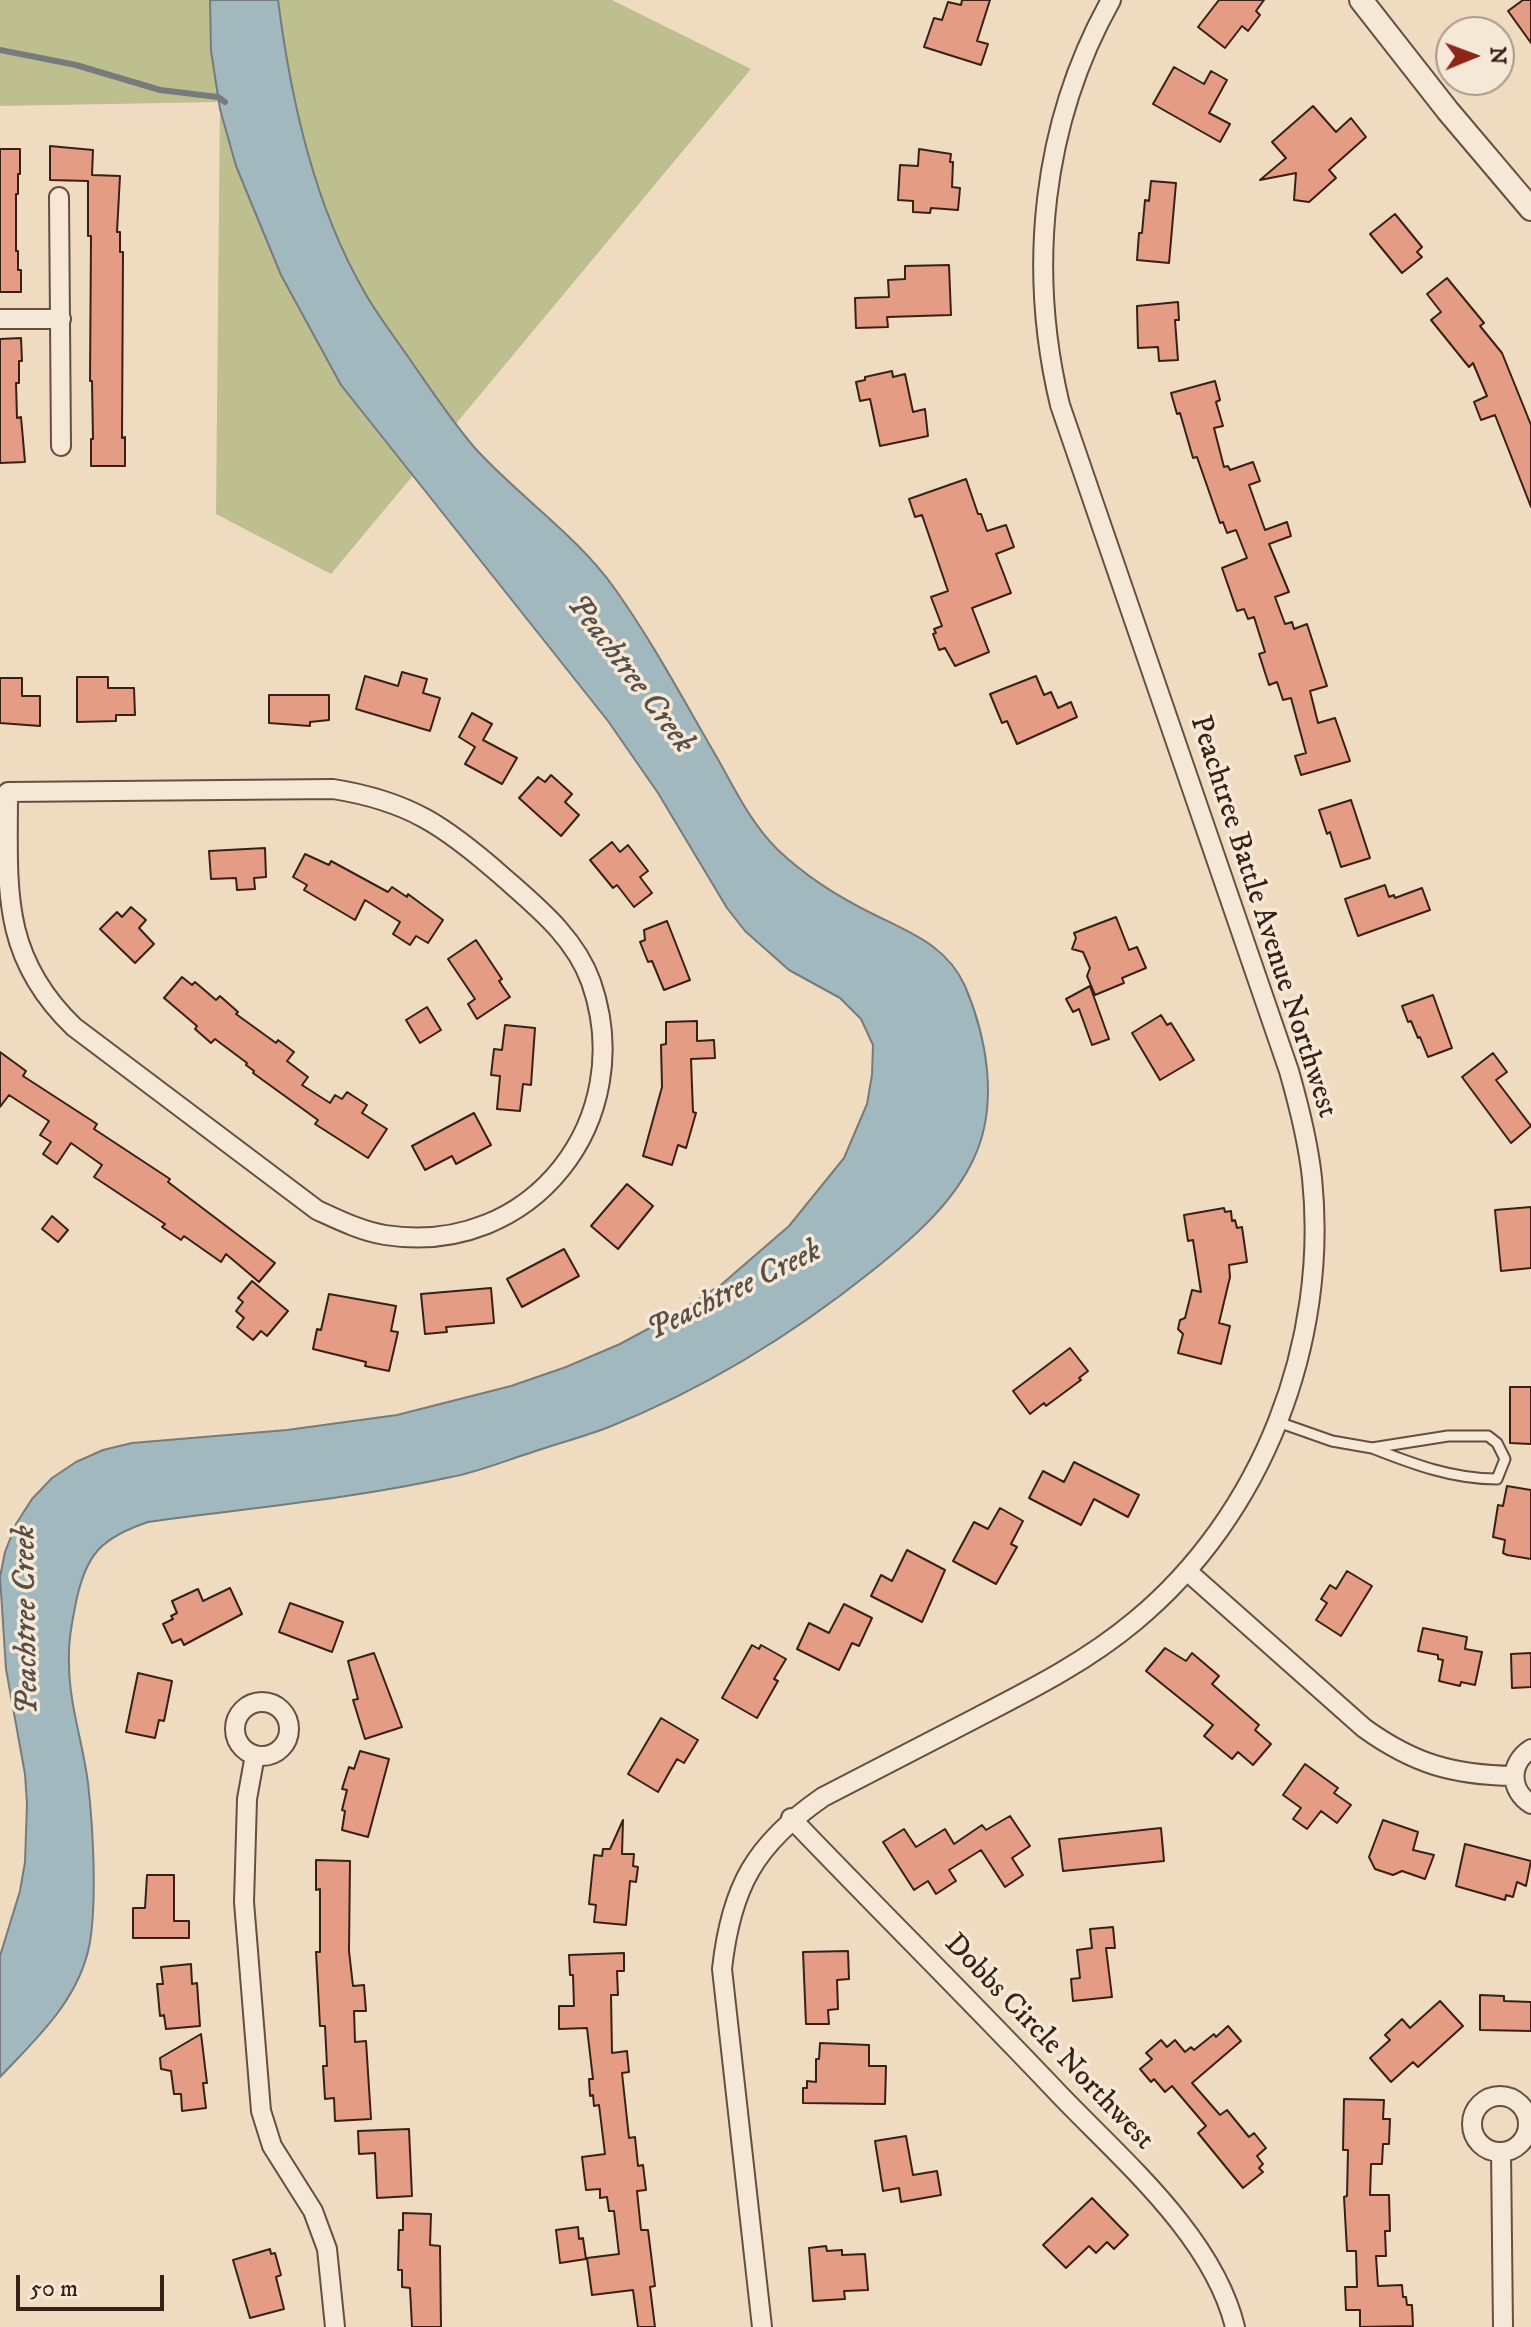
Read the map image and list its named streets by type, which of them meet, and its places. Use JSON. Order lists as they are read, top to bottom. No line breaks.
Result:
{"streets":{"street":["Peachtree Battle Avenue Northwest","Dobbs Circle Northwest"]},"crossings":[["Peachtree Battle Avenue Northwest","Dobbs Circle Northwest"]],"water":["Peachtree Creek"],"scale_bar":"50 m","north":"right"}
